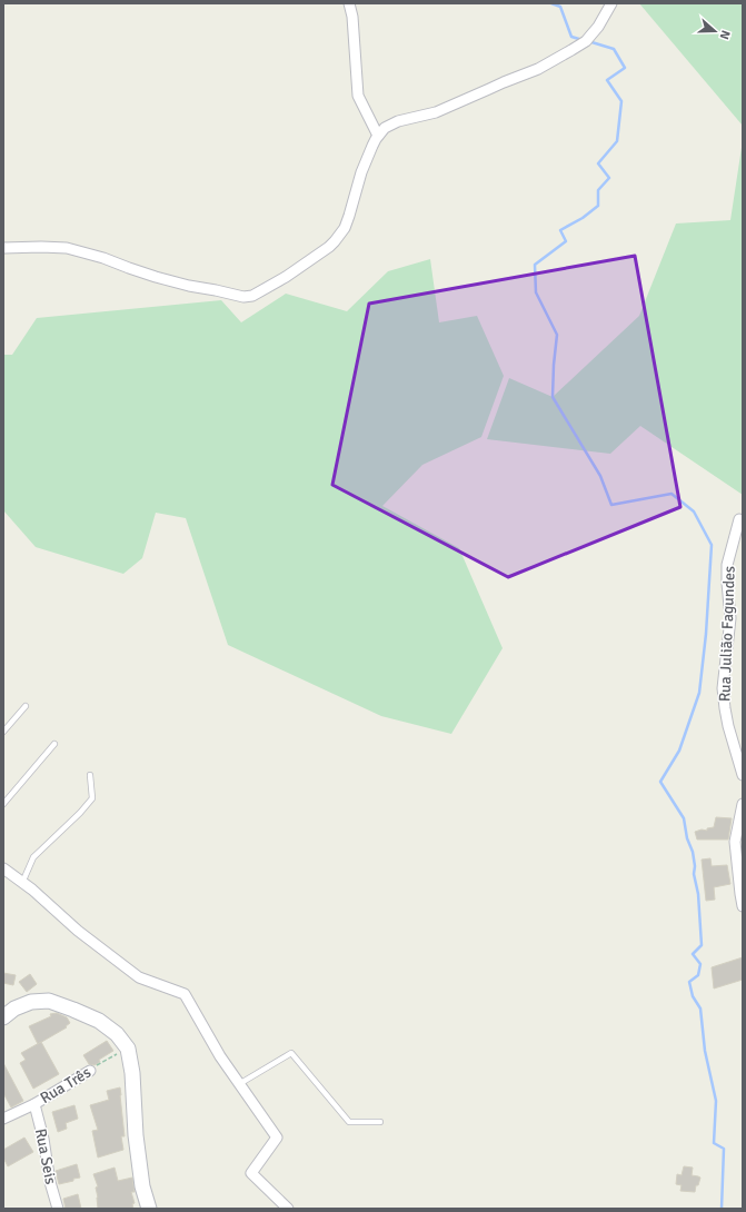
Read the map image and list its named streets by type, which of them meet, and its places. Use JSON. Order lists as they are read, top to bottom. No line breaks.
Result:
{"streets":{"street":["Rua Julião Fagundes","Rua Três","Rua Seis"]},"crossings":[["Rua Três","Rua Seis"]],"north":"right"}
